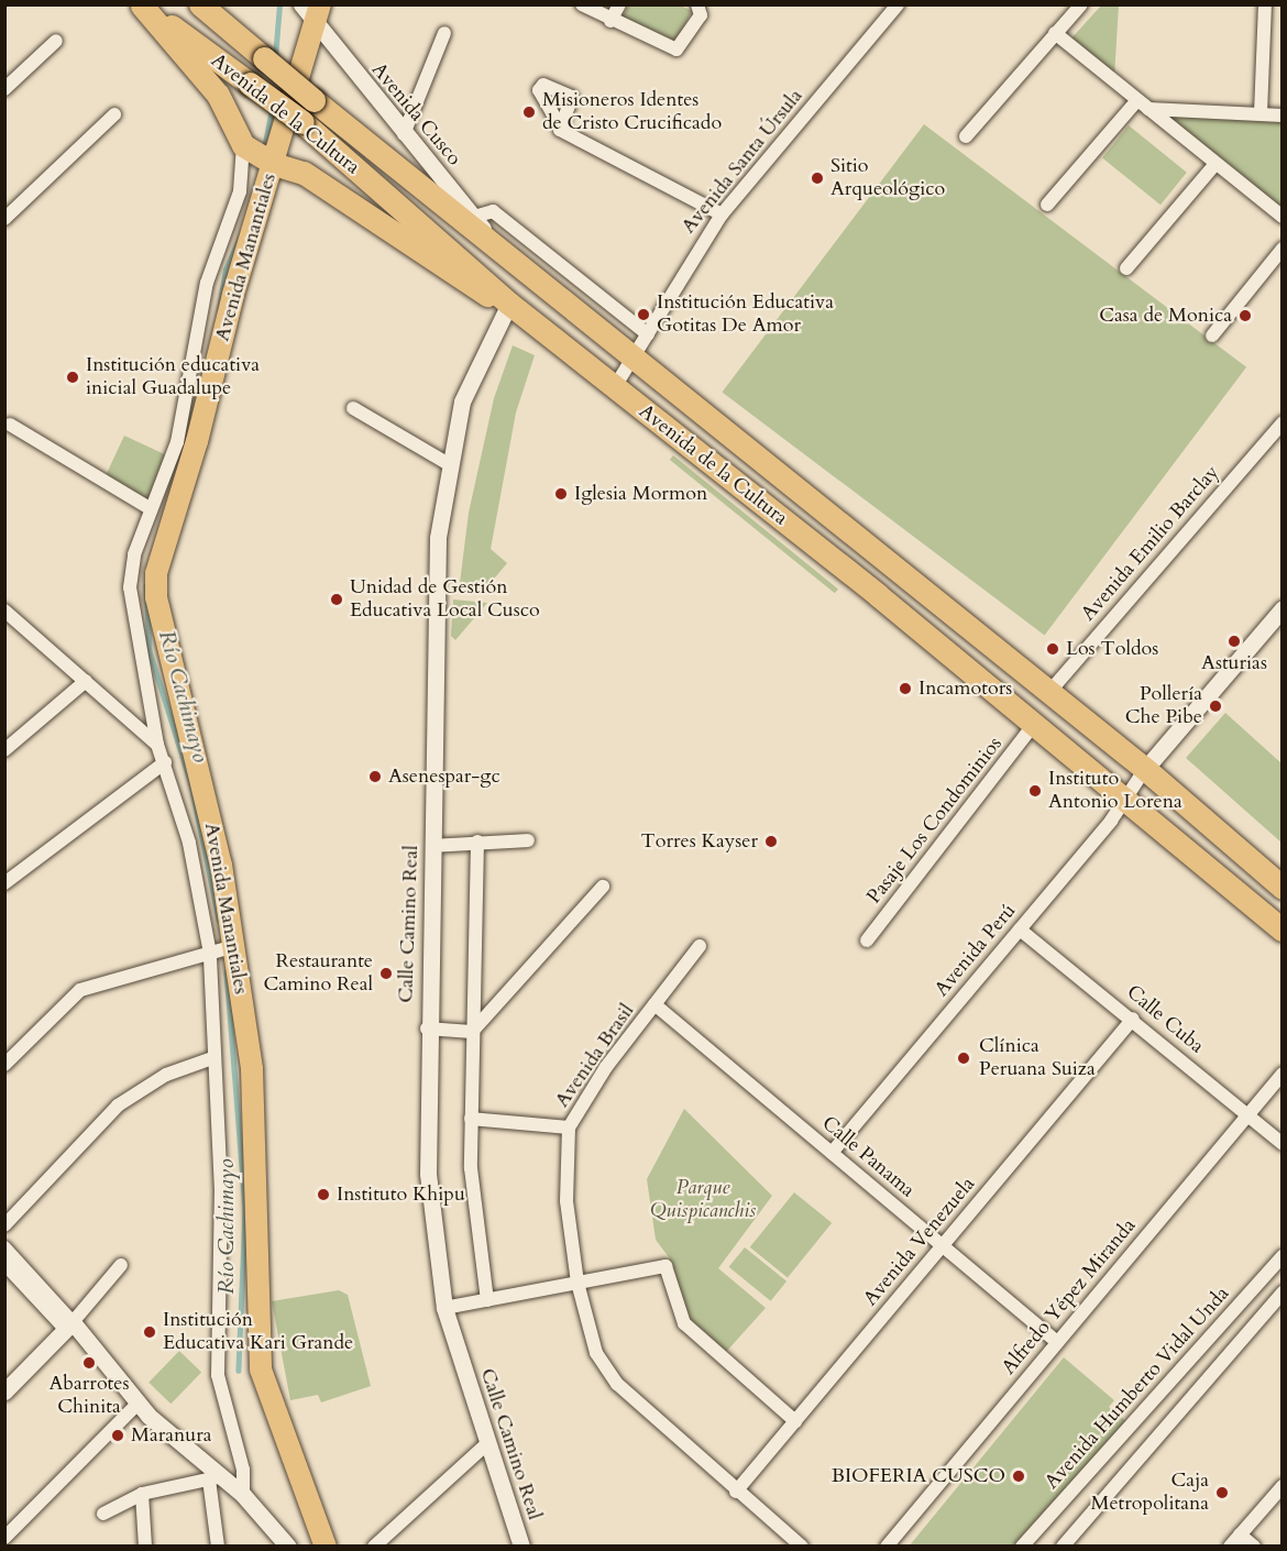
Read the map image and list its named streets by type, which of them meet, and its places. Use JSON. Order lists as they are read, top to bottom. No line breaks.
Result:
{"streets":{"highway":["Avenida de la Cultura"],"main road":["Avenida Manantiales"],"street":["Avenida Cusco","Avenida Santa Úrsula","Avenida Emilio Barclay","Pasaje Los Condominios","Calle Camino Real","Avenida Perú","Calle Cuba","Avenida Brasil","Calle Panama","Avenida Venezuela","Alfredo Yépez Miranda","Avenida Humberto Vidal Unda"]},"crossings":[["Avenida de la Cultura","Avenida Cusco"],["Avenida de la Cultura","Avenida Santa Úrsula"],["Avenida de la Cultura","Avenida Manantiales"],["Avenida de la Cultura","Avenida Emilio Barclay"],["Avenida de la Cultura","Pasaje Los Condominios"],["Avenida de la Cultura","Calle Camino Real"],["Avenida de la Cultura","Avenida Perú"],["Avenida Cusco","Avenida Manantiales"],["Avenida Perú","Calle Cuba"],["Avenida Perú","Calle Panama"],["Calle Cuba","Avenida Venezuela"],["Calle Cuba","Alfredo Yépez Miranda"],["Avenida Brasil","Calle Panama"],["Avenida Brasil","Avenida Venezuela"],["Calle Panama","Avenida Venezuela"],["Calle Panama","Alfredo Yépez Miranda"]],"water":["Río Cachimayo"],"parks":["Parque Quispicanchis"],"places":["Misioneros Identes de Cristo Crucificado","Sitio Arqueológico","Institución Educativa Gotitas De Amor","Casa de Monica","Institución educativa inicial Guadalupe","Iglesia Mormon","Unidad de Gestión Educativa Local Cusco","Asturias","Los Toldos","Incamotors","Pollería Che Pibe","Asenespar-gc","Instituto Antonio Lorena","Torres Kayser","Restaurante Camino Real","Clínica Peruana Suiza","Instituto Khipu","Institución Educativa Kari Grande","Abarrotes Chinita","Maranura","BIOFERIA CUSCO","Caja Metropolitana"]}
